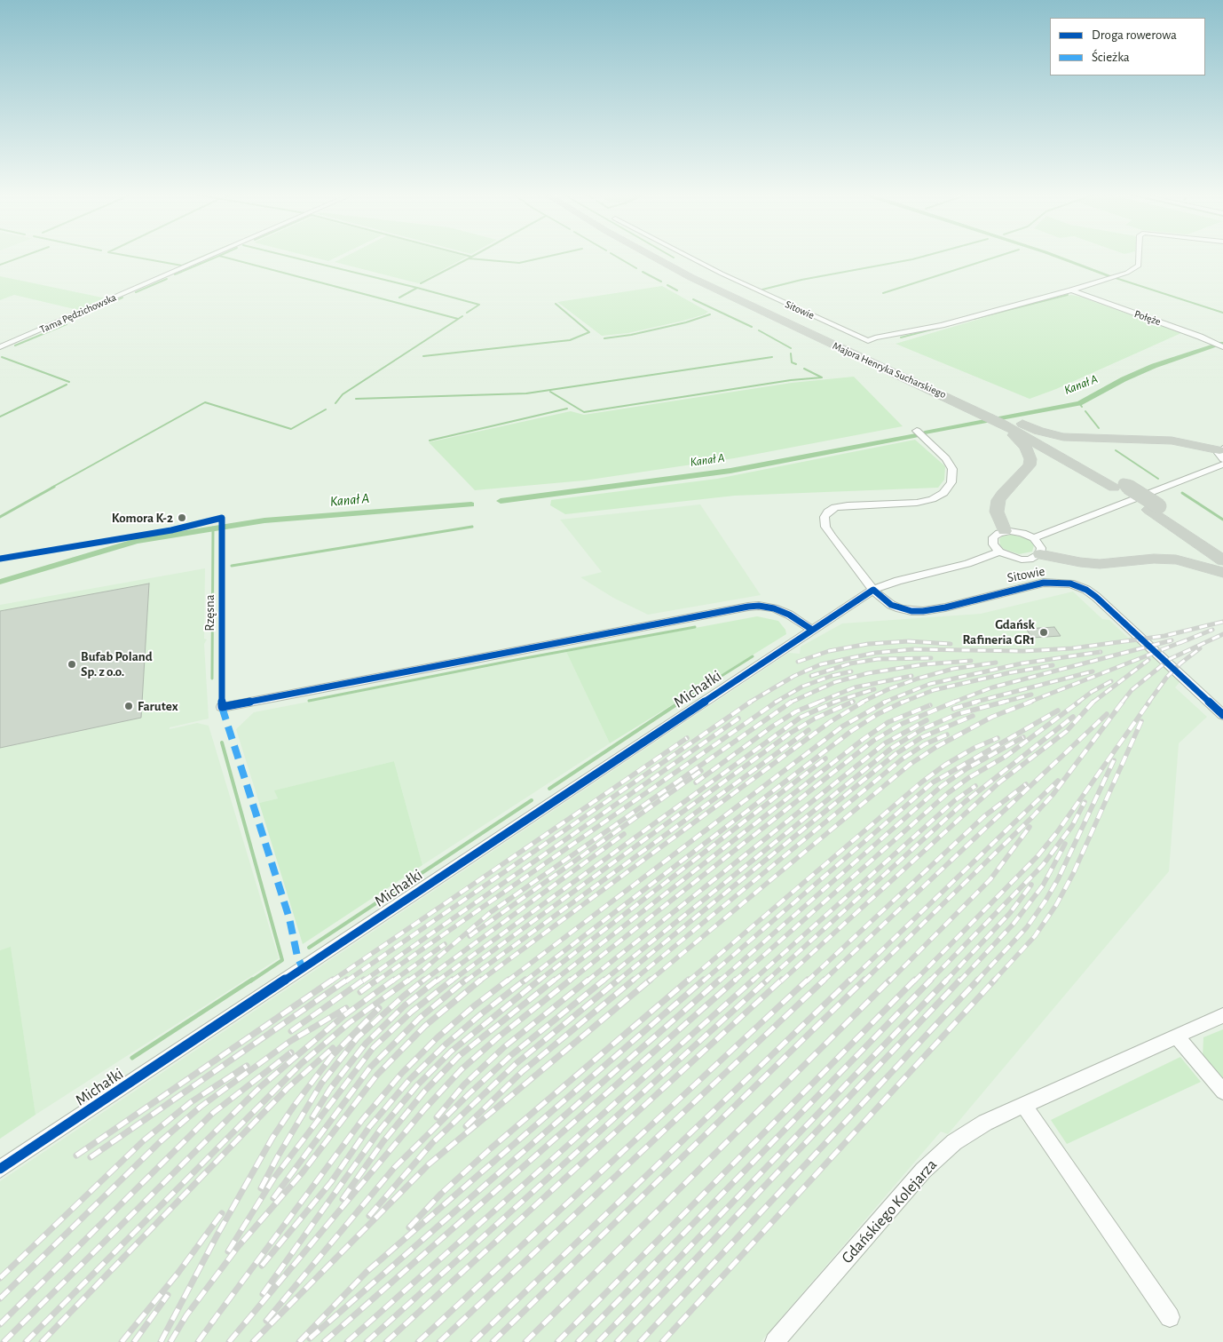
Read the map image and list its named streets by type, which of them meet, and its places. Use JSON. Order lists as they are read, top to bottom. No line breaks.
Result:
{"streets":{"highway":["Majora Henryka Sucharskiego"],"street":["Sitowie","Tama Pędzichowska","Połęże","Michałki","Gdańskiego Kolejarza"],"cycle path":["Rzęsna"]},"crossings":[["Sitowie","Połęże"],["Sitowie","Michałki"]],"water":["Kanał A"],"places":["Komora K-2","Gdańsk Rafineria GR1","Bufab Poland Sp. z o.o.","Farutex"],"legend":["Droga rowerowa","Ścieżka"]}
